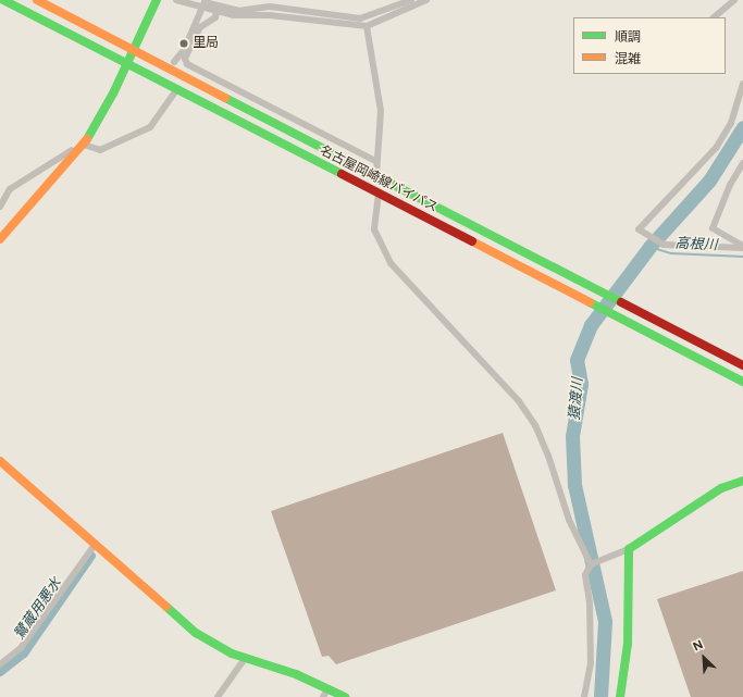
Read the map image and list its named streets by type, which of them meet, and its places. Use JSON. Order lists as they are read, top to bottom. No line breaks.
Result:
{"streets":{"main road":["名古屋岡崎線バイパス"]},"water":["高根川","猿渡川","鷺蔵用悪水"],"places":["里局"],"legend":["順調","混雑"],"north":"top left"}
